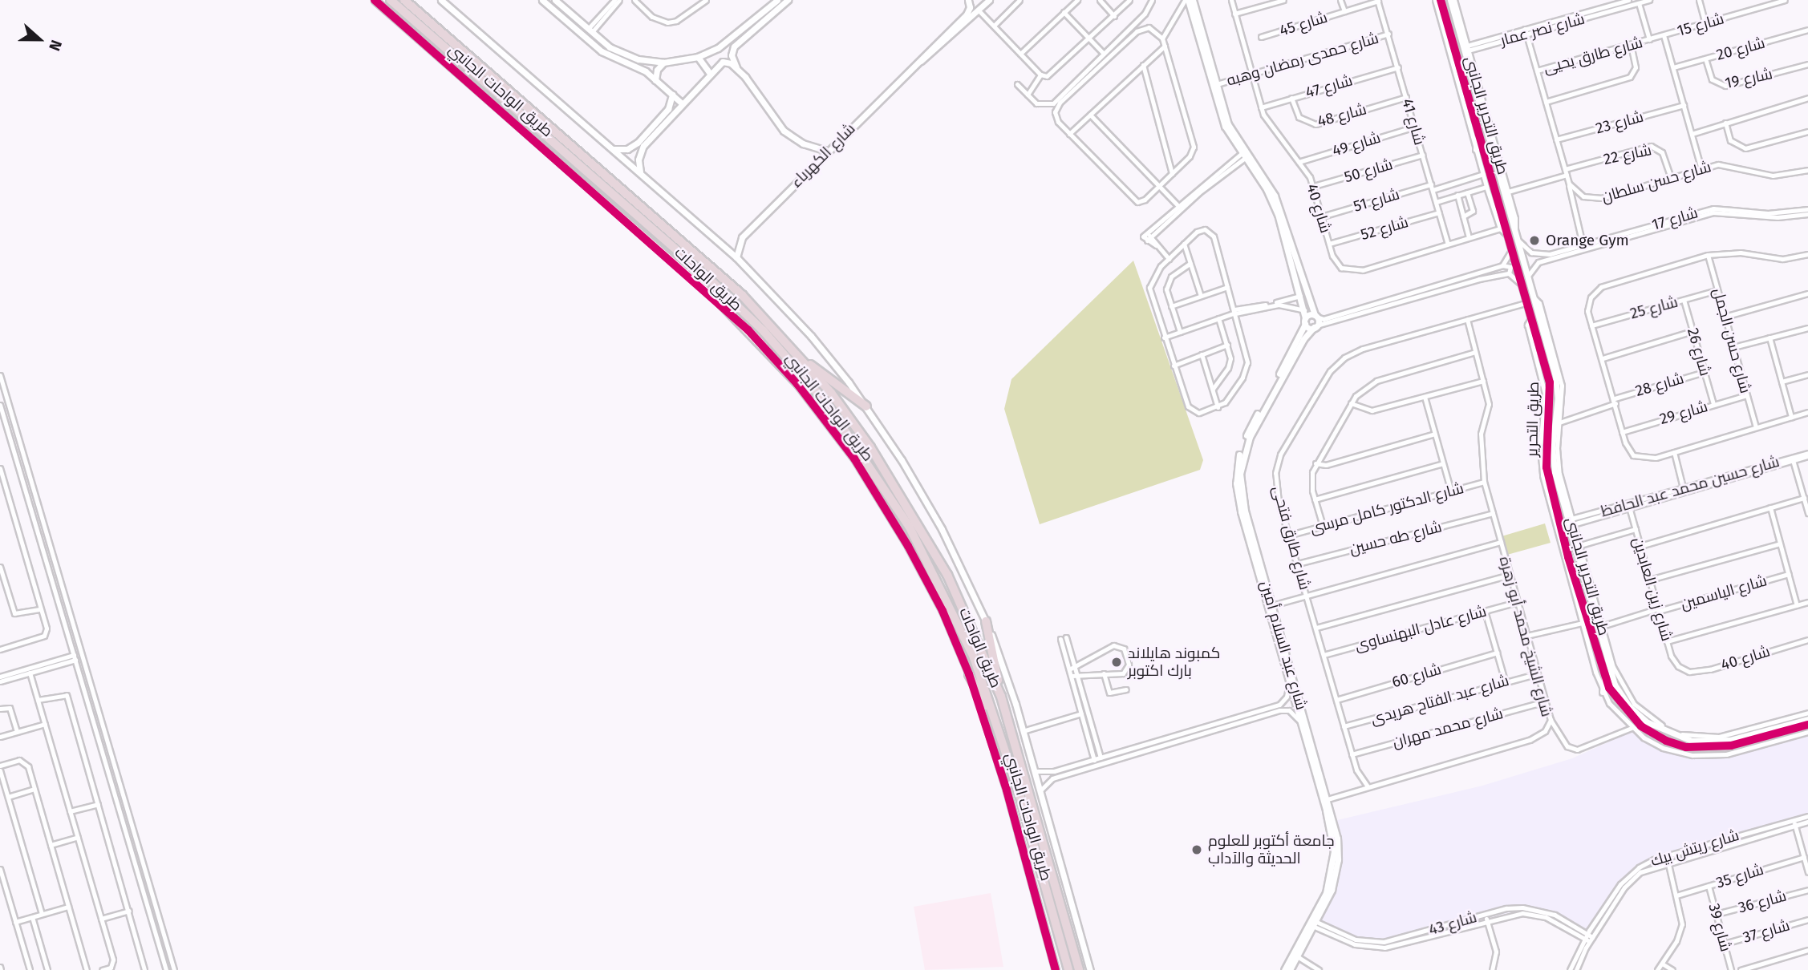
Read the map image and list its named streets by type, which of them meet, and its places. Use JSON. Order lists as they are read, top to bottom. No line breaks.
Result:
{"streets":{"highway":["طريق الواحات"],"street":["شارع 45","شارع 15","شارع نصر عمار","شارع 20","شارع طارق يحيى","شارع حمدى رمضان وهبه","شارع 19","شارع 47","طريق الواحات الجانبي","شارع 48","طريق التحرير الجانبى","شارع 41","شارع 23","شارع 49","شارع 22","شارع الكهرباء","شارع 50","شارع حسن سلطان","شارع 51","شارع 40","شارع 17","شارع 52","شارع 25","شارع حسن الجمل","شارع 26","شارع 28","شارع 29","طريق التحرير","شارع حسين محمد عبد الحافظ","شارع الدكتور كامل مرسى","شارع طارق فتحى","شارع طه حسين","شارع زين العابدين","شارع الياسمين","شارع عادل البهنساوى","شارع الشيخ محمد أبو زهرة","شارع عبد السلام أمين","شارع 60","شارع عبد الفتاح هريدى","شارع محمد مهران","شارع ريتش بيك","شارع 35","شارع 36","شارع 43","شارع 39","شارع 37"]},"crossings":[["شارع 45","شارع 41"],["شارع 15","شارع طارق يحيى"],["شارع نصر عمار","طريق التحرير الجانبى"],["شارع 20","شارع 19"],["شارع حمدى رمضان وهبه","شارع 41"],["شارع حمدى رمضان وهبه","شارع 40"],["شارع 47","شارع 48"],["شارع 47","شارع 41"],["شارع 47","شارع 40"],["طريق الواحات الجانبي","شارع الكهرباء"],["شارع 48","شارع 41"],["طريق التحرير الجانبى","شارع 22"],["طريق التحرير الجانبى","شارع 51"],["طريق التحرير الجانبى","شارع 40"],["طريق التحرير الجانبى","شارع 28"],["طريق التحرير الجانبى","طريق التحرير"],["طريق التحرير الجانبى","شارع حسين محمد عبد الحافظ"],["طريق التحرير الجانبى","شارع الياسمين"],["شارع 41","شارع 49"],["شارع 41","شارع 50"],["شارع 41","شارع 51"],["شارع 41","شارع 40"],["شارع 41","شارع 52"],["شارع 49","شارع 40"],["شارع 22","شارع حسن سلطان"],["شارع 22","طريق التحرير"],["شارع 50","شارع 40"],["شارع 51","شارع 40"],["شارع 40","شارع 52"],["شارع 40","شارع زين العابدين"],["شارع 25","شارع حسن الجمل"],["شارع 25","شارع 26"],["شارع حسن الجمل","شارع 29"],["شارع 26","شارع 28"],["شارع 26","شارع 29"],["طريق التحرير","شارع طارق فتحى"],["شارع حسين محمد عبد الحافظ","شارع زين العابدين"],["شارع الدكتور كامل مرسى","شارع طارق فتحى"],["شارع الدكتور كامل مرسى","شارع الشيخ محمد أبو زهرة"],["شارع طارق فتحى","شارع طه حسين"],["شارع طارق فتحى","شارع عادل البهنساوى"],["شارع طارق فتحى","شارع الشيخ محمد أبو زهرة"],["شارع طارق فتحى","شارع 60"],["شارع طارق فتحى","شارع عبد الفتاح هريدى"],["شارع طارق فتحى","شارع محمد مهران"],["شارع طه حسين","شارع الشيخ محمد أبو زهرة"],["شارع زين العابدين","شارع الياسمين"],["شارع عادل البهنساوى","شارع الشيخ محمد أبو زهرة"],["شارع الشيخ محمد أبو زهرة","شارع عبد السلام أمين"],["شارع الشيخ محمد أبو زهرة","شارع عبد الفتاح هريدى"],["شارع الشيخ محمد أبو زهرة","شارع محمد مهران"],["شارع عبد السلام أمين","شارع 43"],["شارع ريتش بيك","شارع 43"],["شارع 35","شارع 39"],["شارع 36","شارع 39"],["شارع 39","شارع 37"]],"places":["Orange Gym","كمبوند هايلاند بارك اكتوبر","جامعة أكتوبر للعلوم الحديثة والآداب"],"north":"right"}
